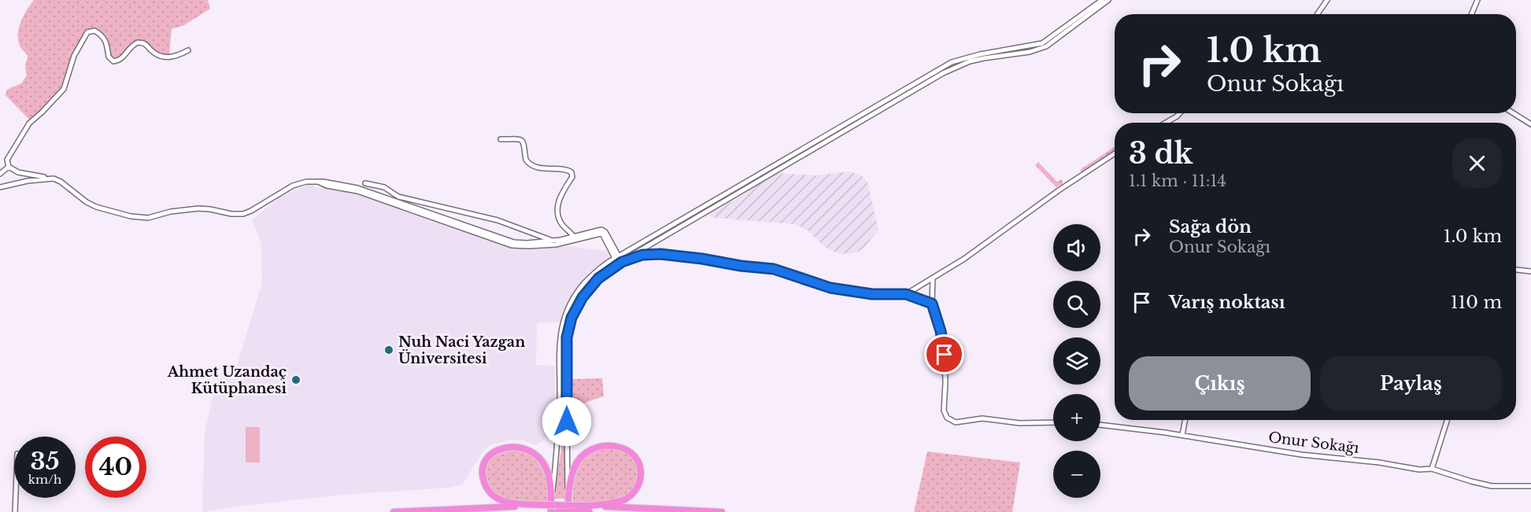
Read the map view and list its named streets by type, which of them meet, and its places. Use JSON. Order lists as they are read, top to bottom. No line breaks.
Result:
{"streets":{"street":["Onur Sokağı"]},"places":["Nuh Naci Yazgan Üniversitesi","Ahmet Uzandaç Kütüphanesi"],"page":{"turn":["1.0 km","Onur Sokağı"],"heading":["3 dk","1.1 km · 11:14"],"list":[{"name":"Sağa dön","note":"Onur Sokağı","value":"1.0 km"},{"name":"Varış noktası","value":"110 m"}],"map_buttons":["+","−"],"buttons":["Çıkış","Paylaş"],"speed":"35 km/h","limit":"40"}}
